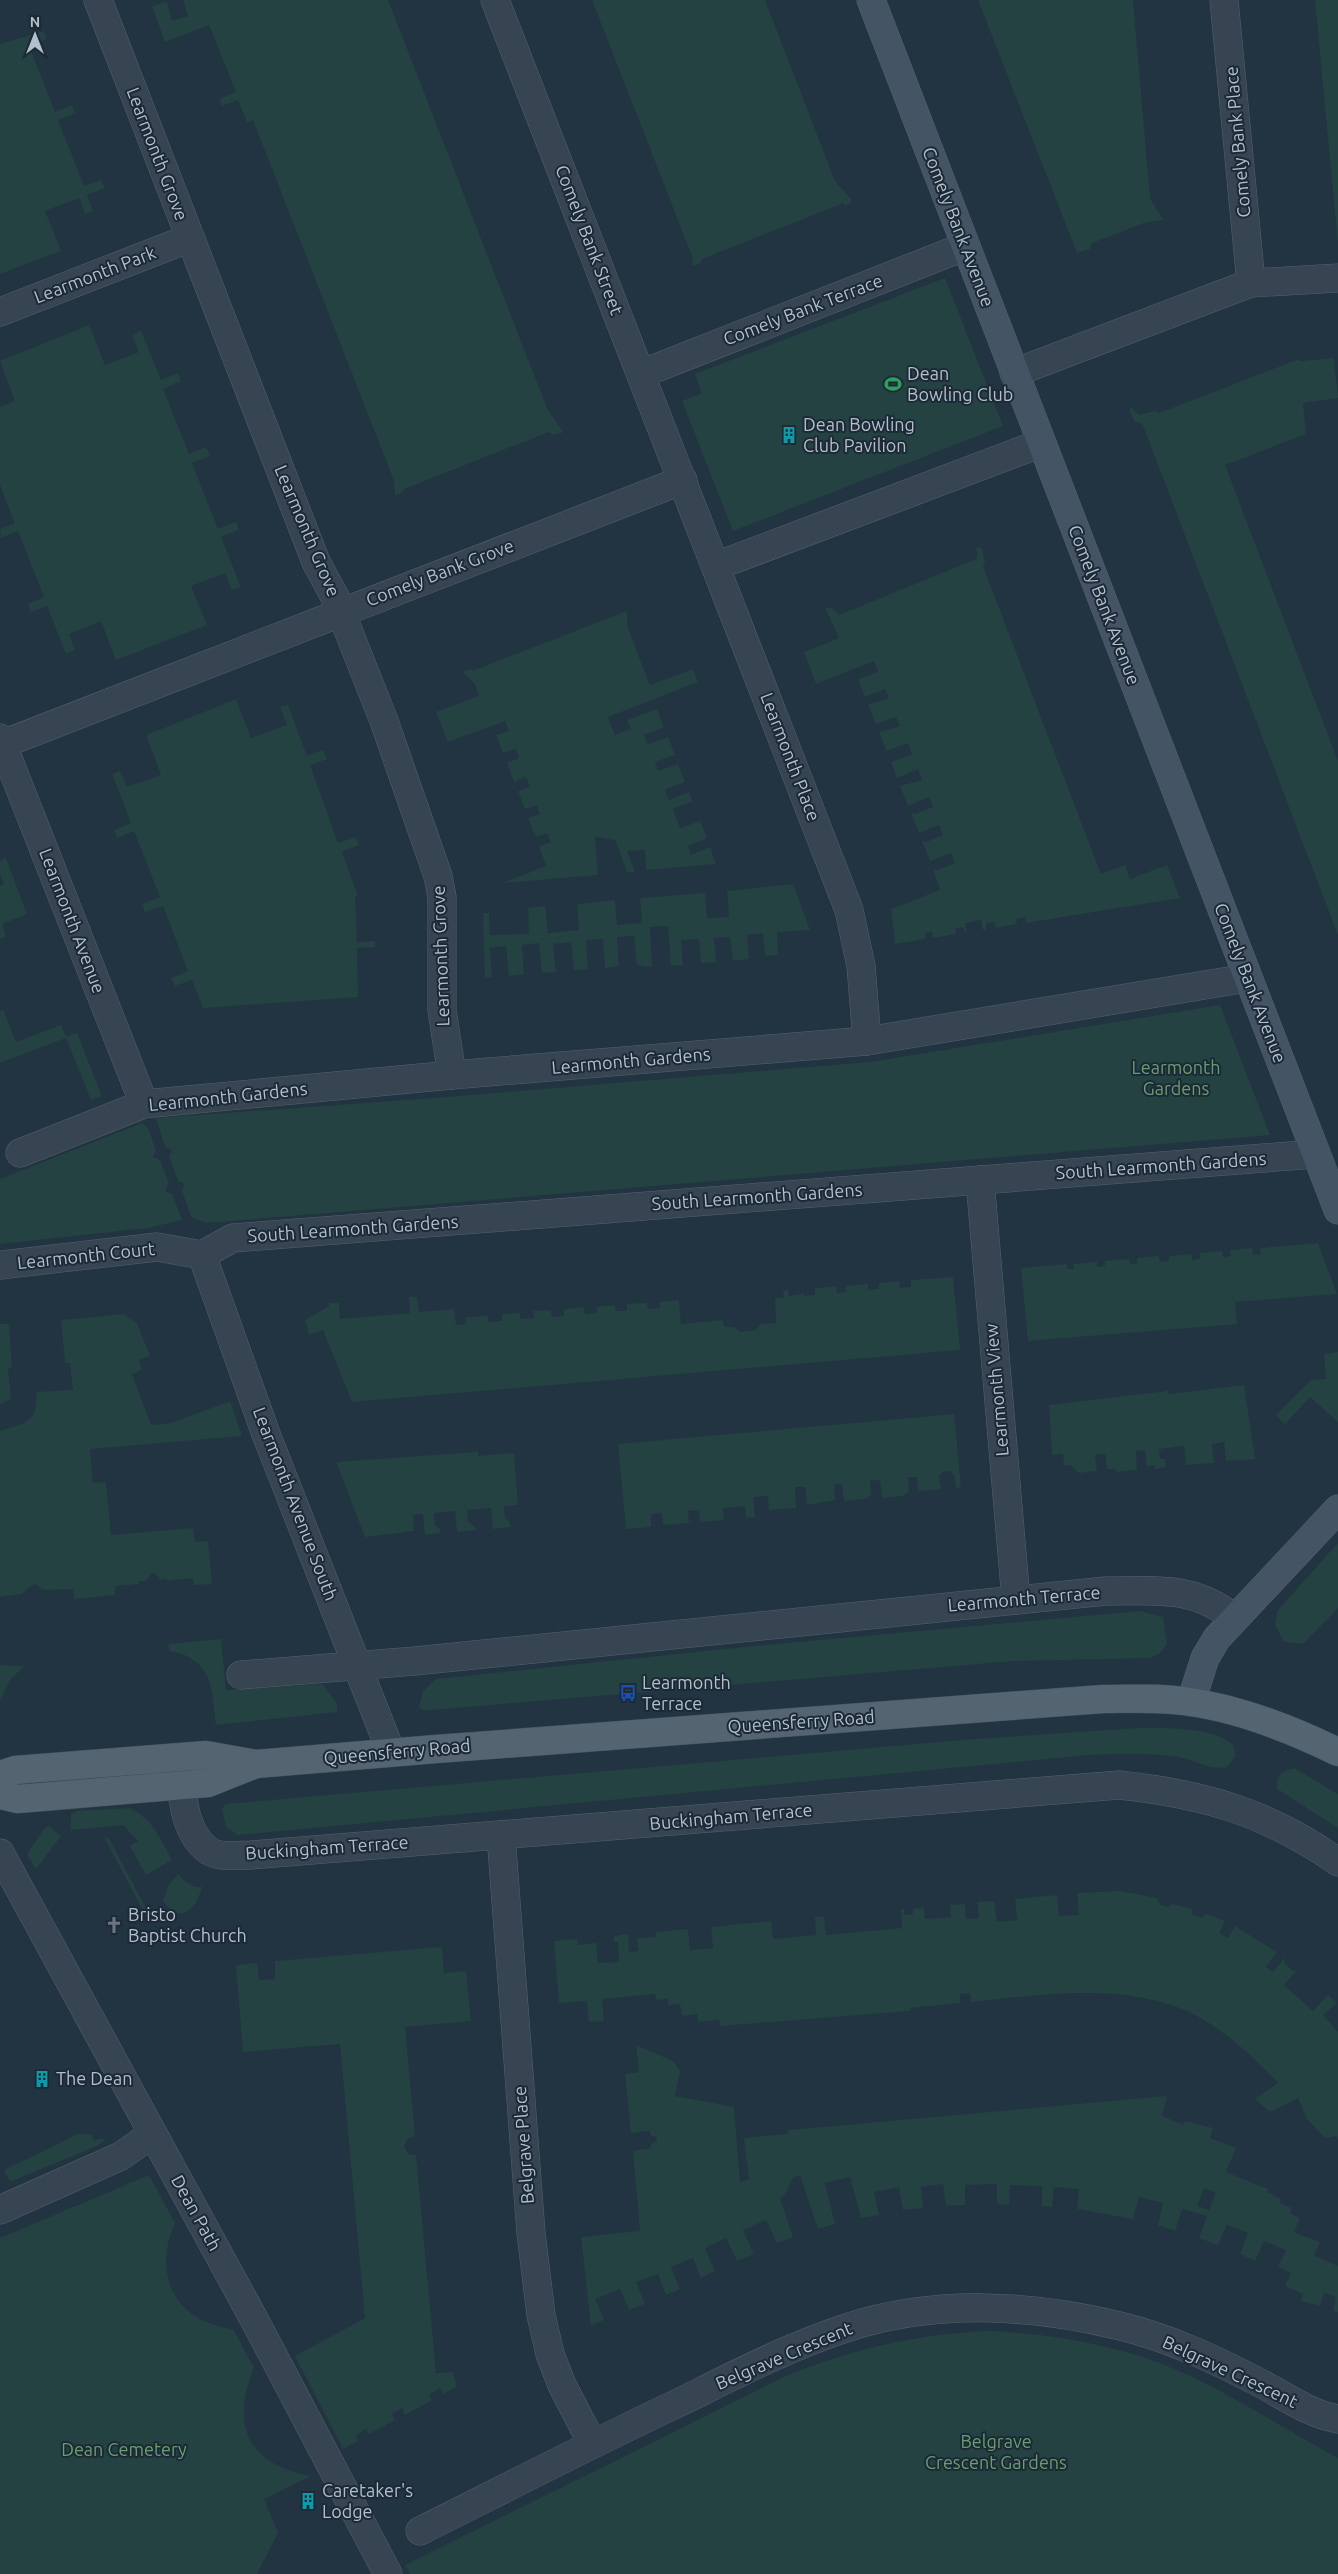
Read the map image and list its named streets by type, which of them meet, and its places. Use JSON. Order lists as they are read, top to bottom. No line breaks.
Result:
{"streets":{"main road":["Queensferry Road"],"street":["Comely Bank Place","Learmonth Grove","Comely Bank Avenue","Comely Bank Street","Learmonth Park","Comely Bank Terrace","Comely Bank Grove","Learmonth Place","Learmonth Avenue","Learmonth Gardens","South Learmonth Gardens","Learmonth Court","Learmonth View","Learmonth Avenue South","Learmonth Terrace","Buckingham Terrace","Belgrave Place","Dean Path","Belgrave Crescent"]},"crossings":[["Learmonth Grove","Learmonth Park"],["Learmonth Grove","Comely Bank Grove"],["Learmonth Grove","Learmonth Gardens"],["Comely Bank Avenue","Comely Bank Terrace"],["Comely Bank Avenue","Learmonth Gardens"],["Comely Bank Avenue","South Learmonth Gardens"],["Comely Bank Street","Comely Bank Terrace"],["Comely Bank Street","Comely Bank Grove"],["Comely Bank Street","Learmonth Place"],["Comely Bank Grove","Learmonth Place"],["Comely Bank Grove","Learmonth Avenue"],["Learmonth Place","Learmonth Gardens"],["Learmonth Avenue","Learmonth Gardens"],["South Learmonth Gardens","Learmonth Court"],["South Learmonth Gardens","Learmonth View"],["South Learmonth Gardens","Learmonth Avenue South"],["Learmonth Court","Learmonth Avenue South"],["Learmonth View","Learmonth Terrace"],["Learmonth Avenue South","Learmonth Terrace"],["Learmonth Avenue South","Queensferry Road"],["Queensferry Road","Buckingham Terrace"],["Buckingham Terrace","Belgrave Place"],["Belgrave Place","Belgrave Crescent"]],"parks":["Learmonth Gardens","Belgrave Crescent Gardens","Dean Cemetery"],"places":{"sports":["Dean Bowling Club"],"building":["Dean Bowling Club Pavilion","The Dean","Caretaker's Lodge"],"bus stop":["Learmonth Terrace"],"church":["Bristo Baptist Church"]},"north":"top"}
